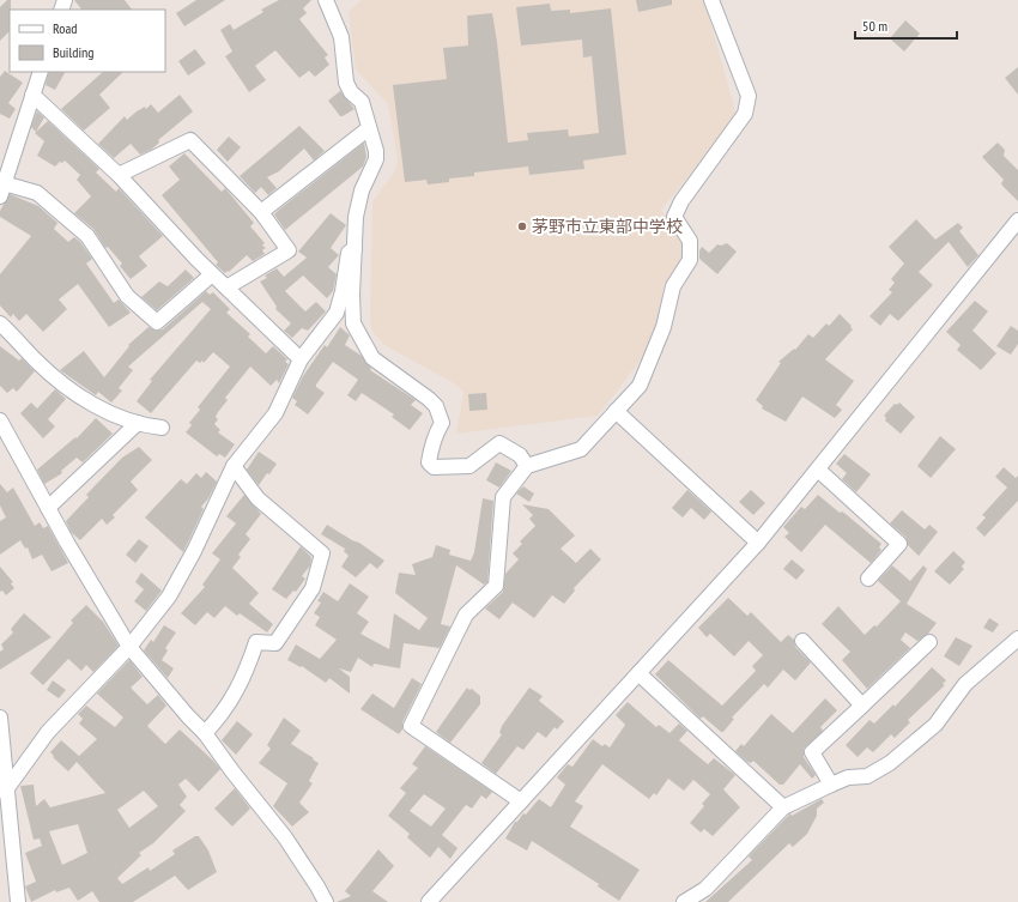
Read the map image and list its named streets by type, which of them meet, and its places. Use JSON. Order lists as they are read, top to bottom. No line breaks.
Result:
{"places":["茅野市立東部中学校"],"legend":["Road","Building"],"scale_bar":"50 m"}
